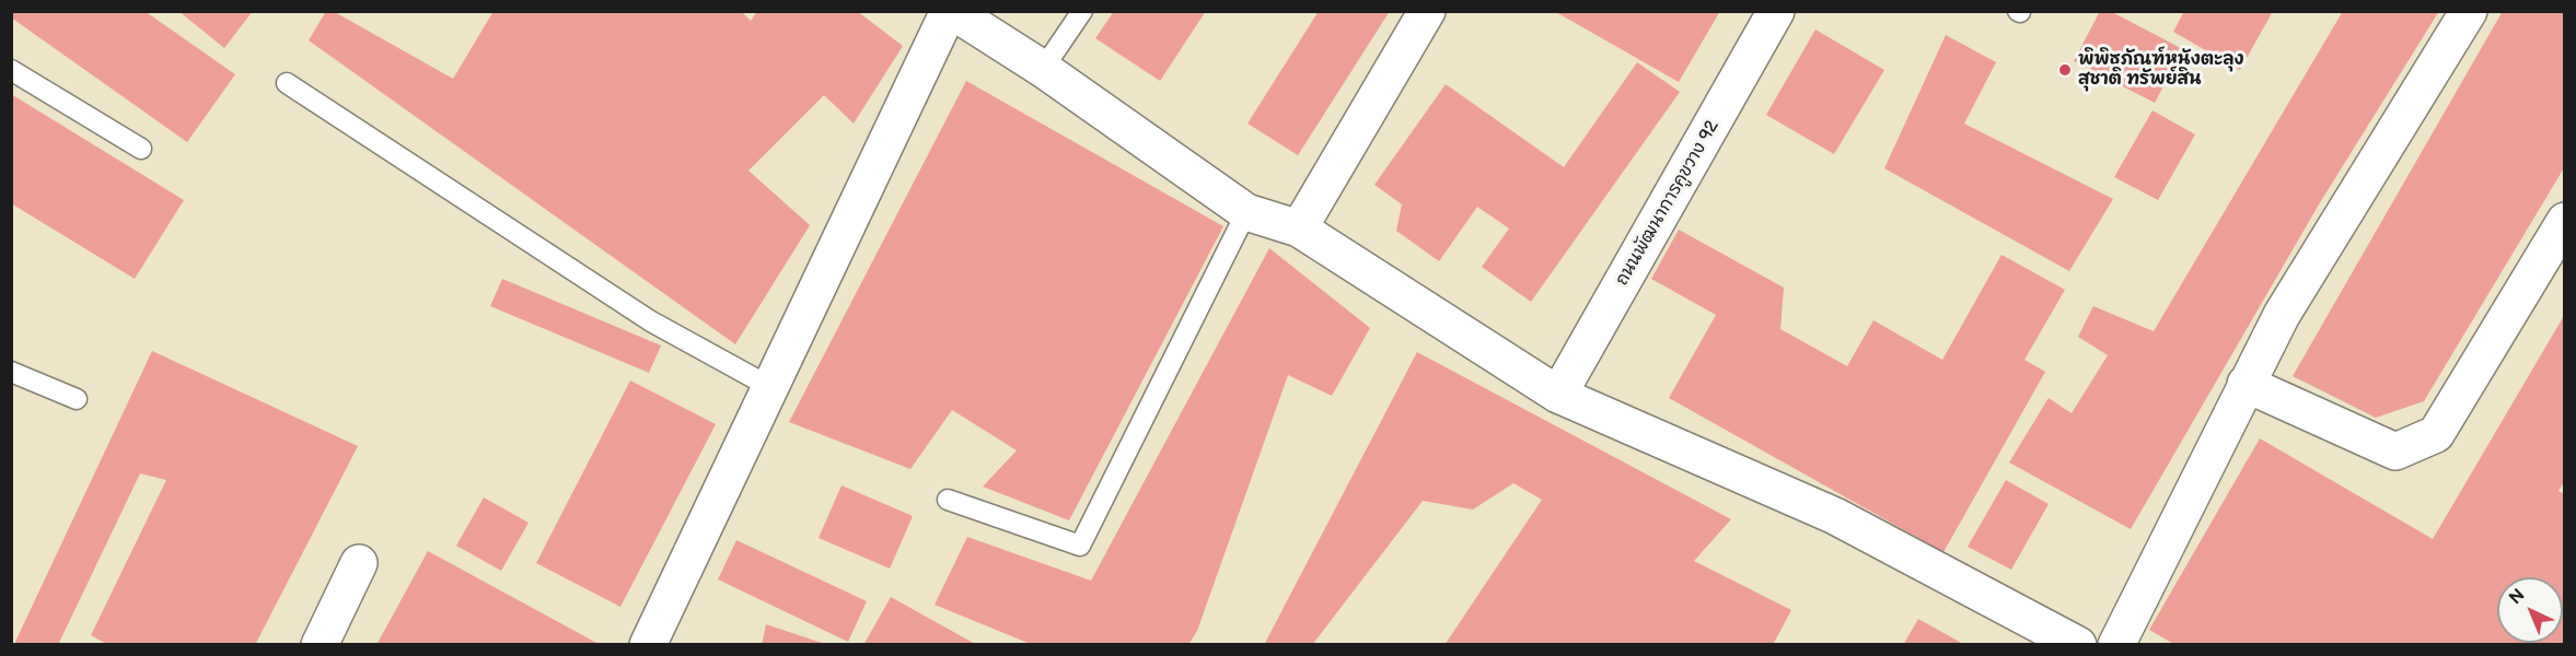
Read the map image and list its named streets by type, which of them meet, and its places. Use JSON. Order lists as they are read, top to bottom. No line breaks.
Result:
{"streets":{"street":["ถนนพัฒนาการคูขวาง 92"]},"places":["พิพิธภัณฑ์หนังตะลุง สุชาติ ทรัพย์สิน"],"north":"top left"}
